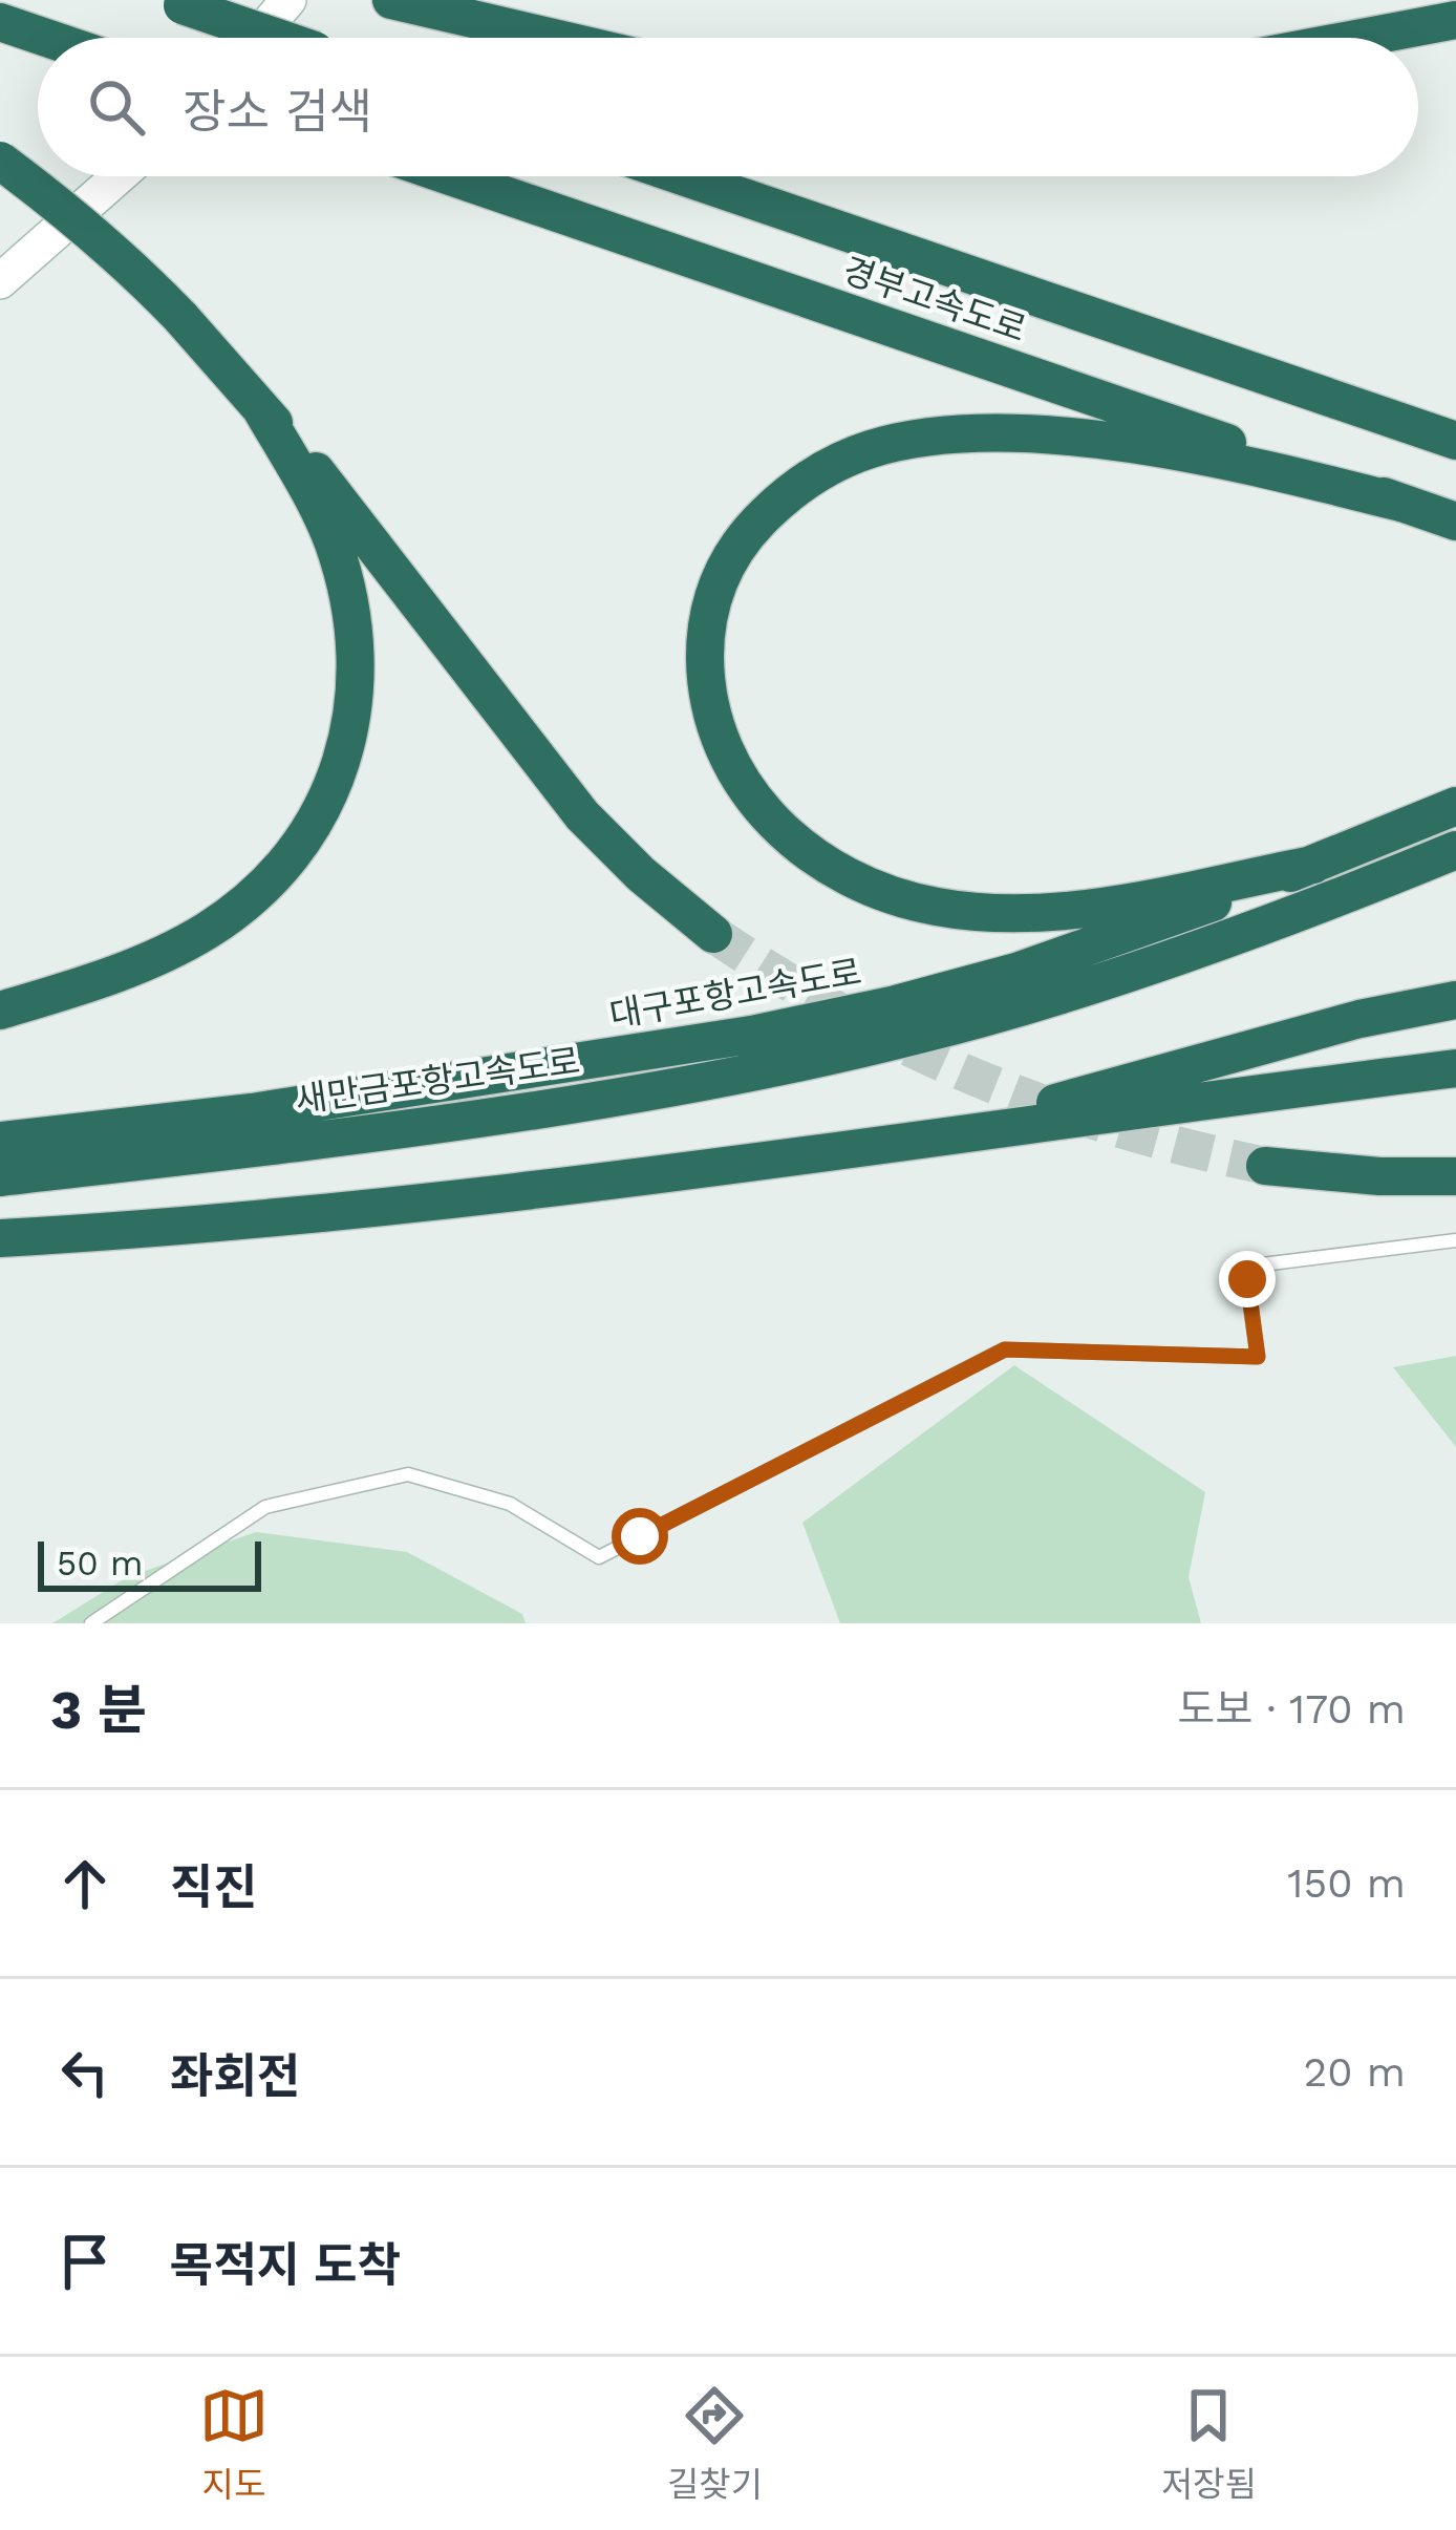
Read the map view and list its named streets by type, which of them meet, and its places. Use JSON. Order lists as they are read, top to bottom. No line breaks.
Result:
{"streets":{"highway":["경부고속도로","대구포항고속도로","새만금포항고속도로"]},"scale_bar":"50 m","page":{"search":"장소 검색","scale":"50 m","heading":["3 분","도보 · 170 m"],"list":[["직진","150 m"],["좌회전","20 m"],"목적지 도착"],"nav":["지도","길찾기","저장됨"]}}
